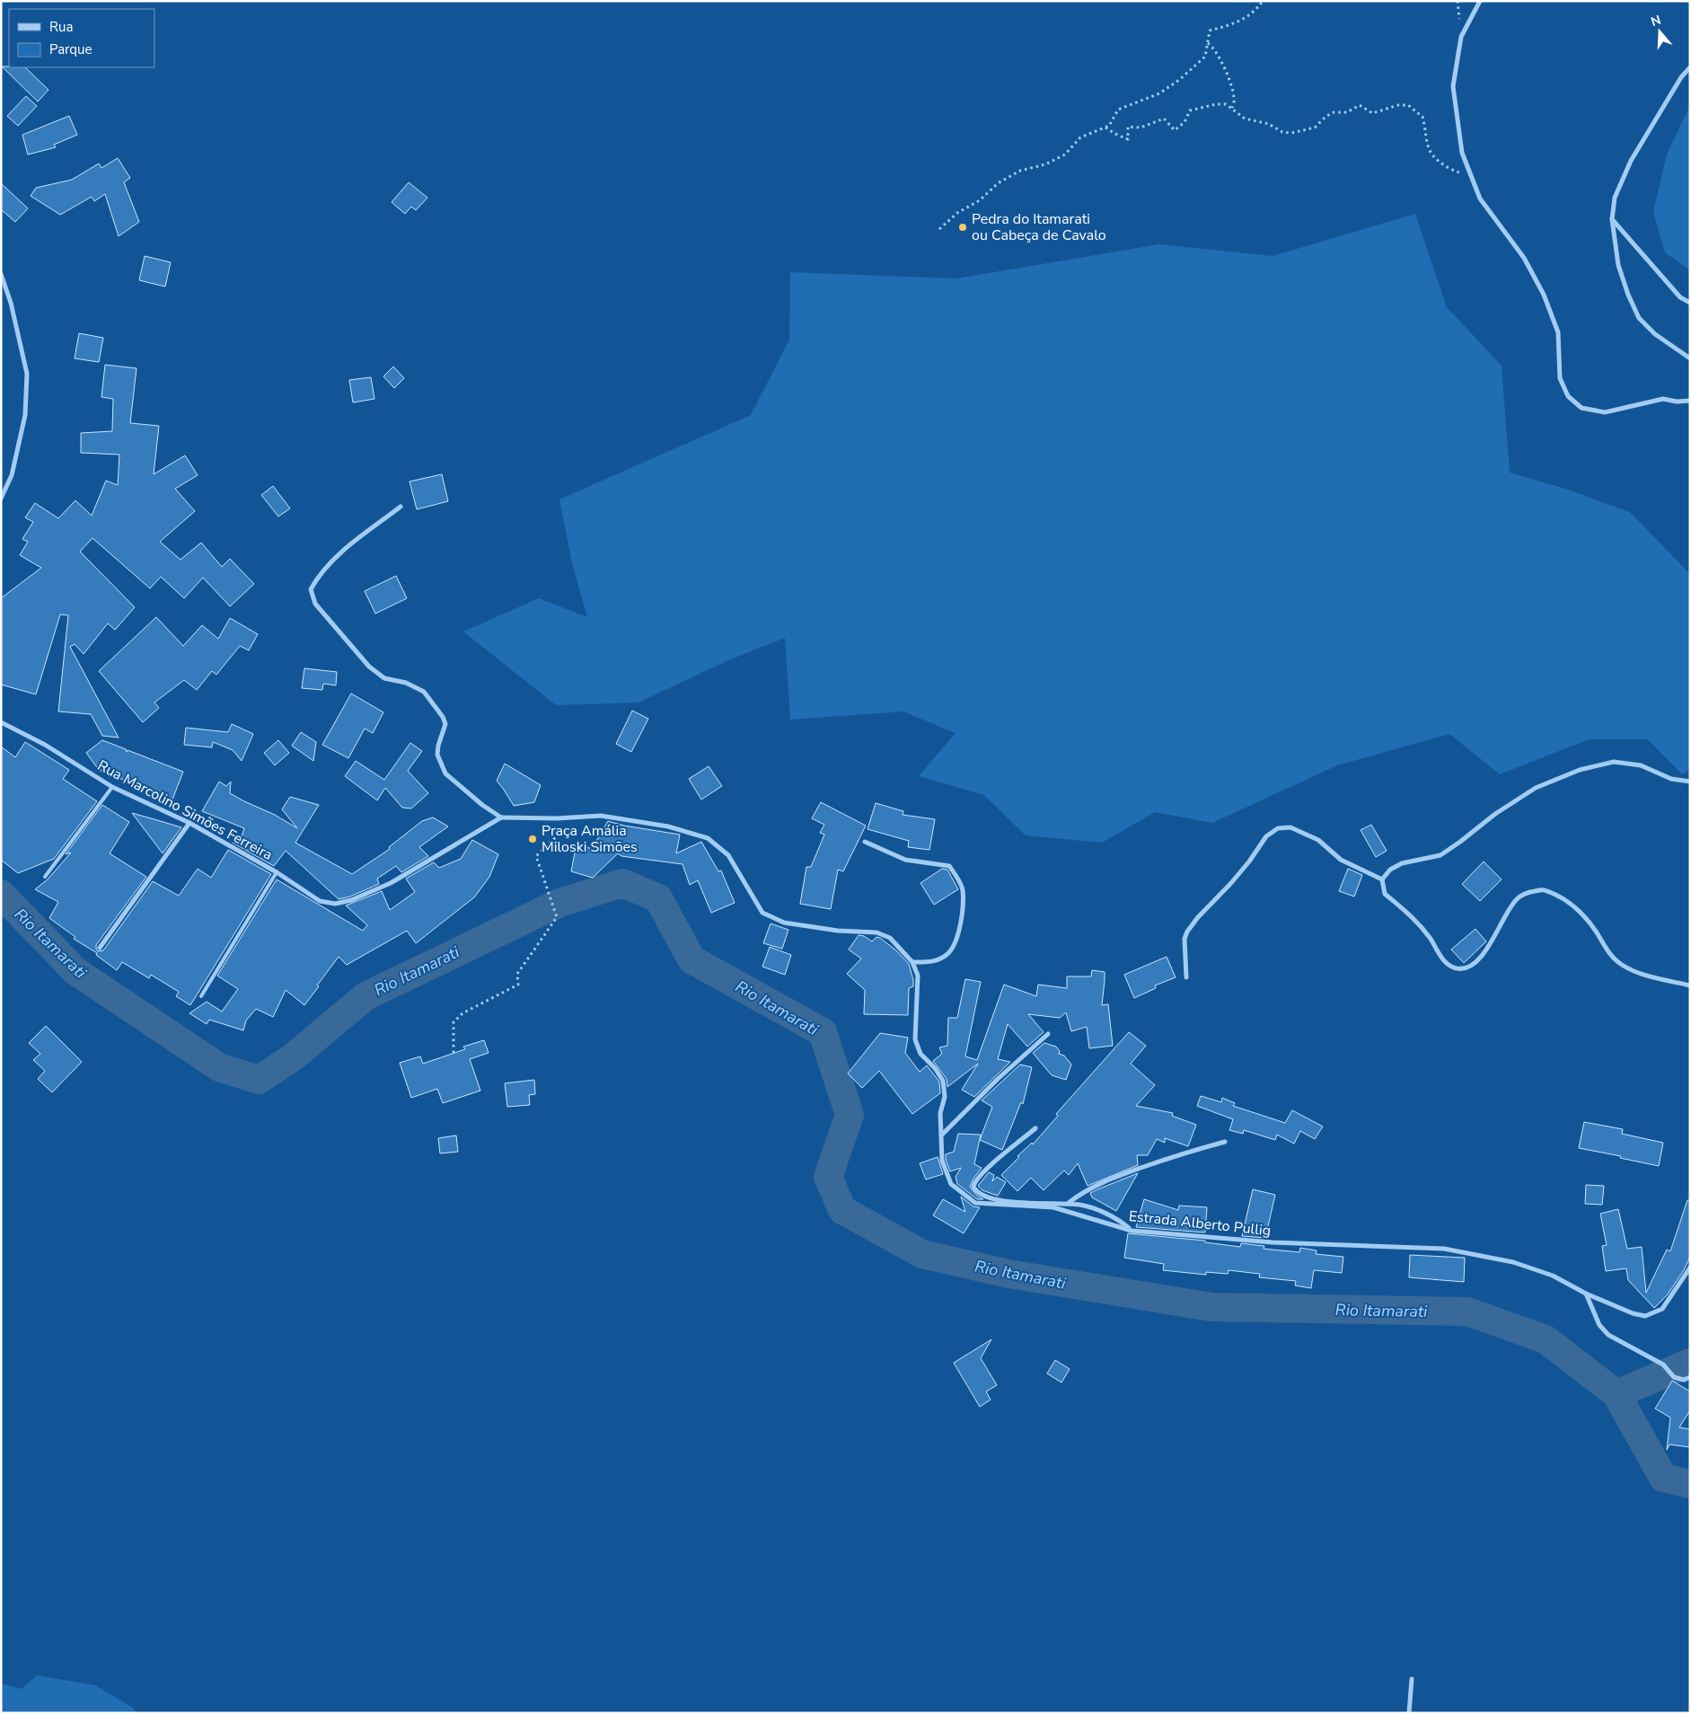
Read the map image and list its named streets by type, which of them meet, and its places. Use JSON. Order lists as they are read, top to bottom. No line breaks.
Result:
{"streets":{"street":["Rua Marcolino Simões Ferreira","Estrada Alberto Pullig"]},"crossings":[["Rua Marcolino Simões Ferreira","Estrada Alberto Pullig"]],"water":["Rio Itamarati"],"places":["Pedra do Itamarati ou Cabeça de Cavalo","Praça Amália Miloski Simões"],"legend":["Rua","Parque"],"north":"top"}
